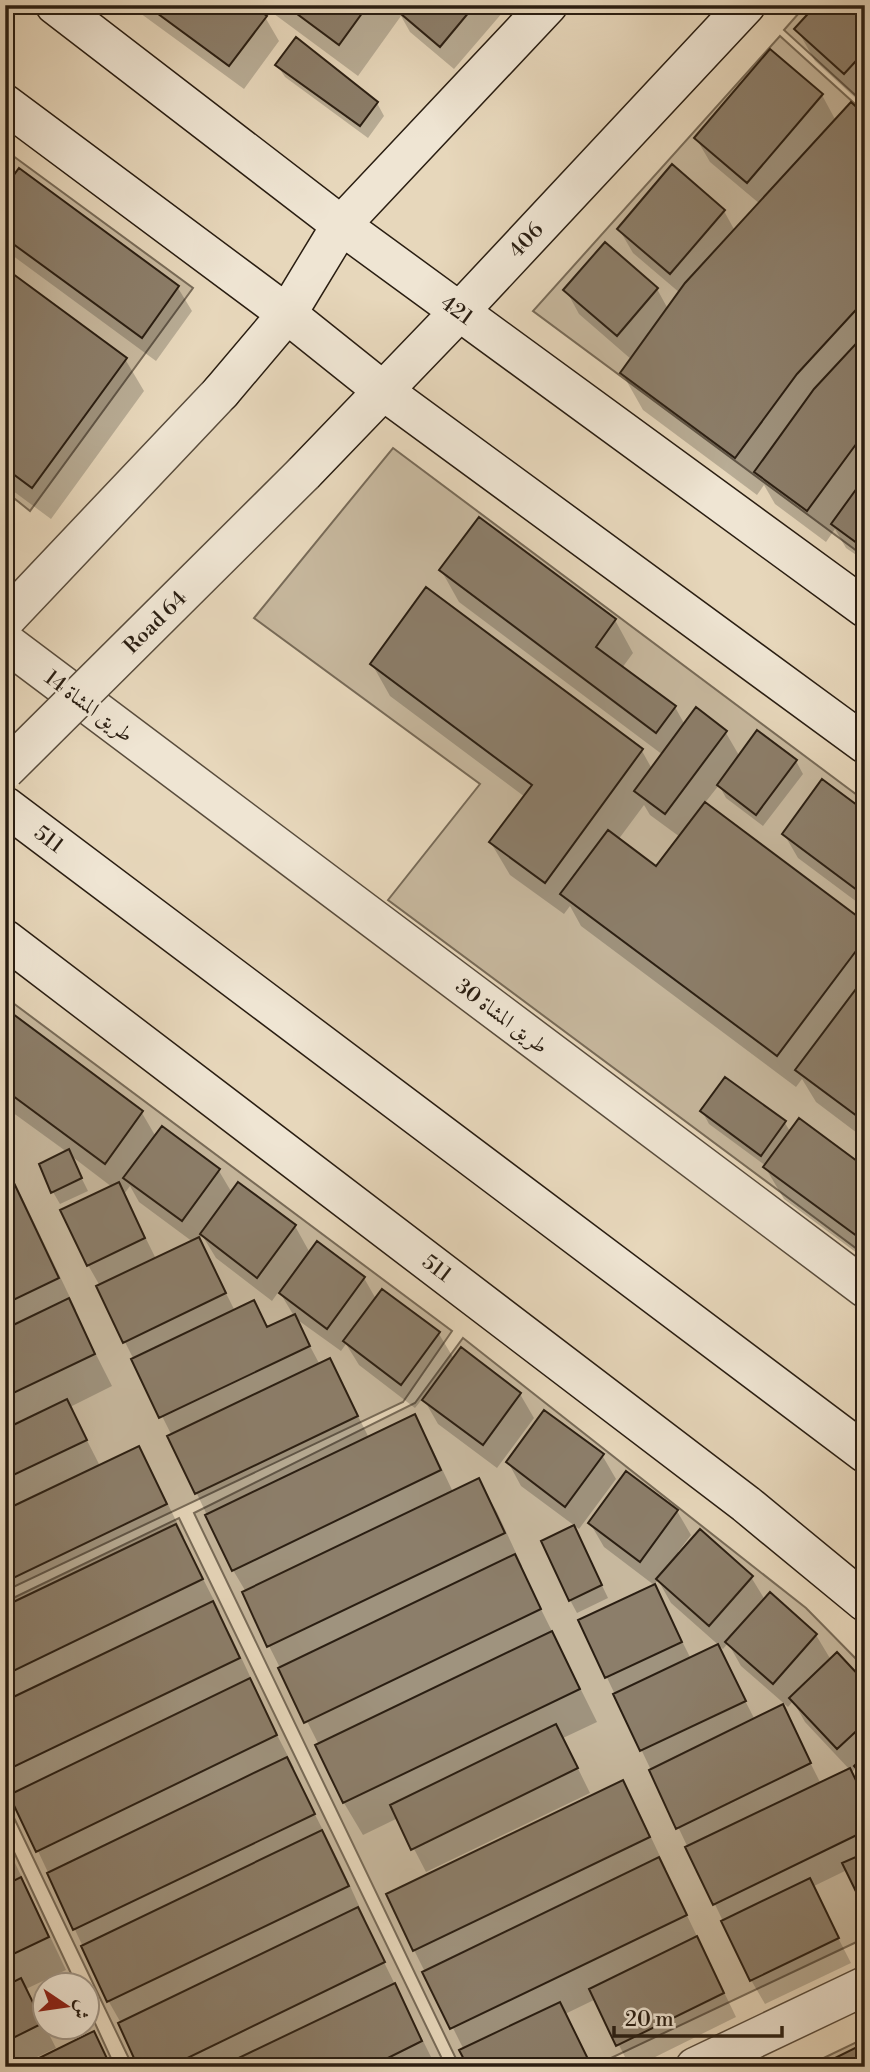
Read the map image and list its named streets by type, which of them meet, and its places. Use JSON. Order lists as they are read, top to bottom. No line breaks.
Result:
{"streets":{"street":["406","421","Road 64","طريق المشاة 14","511","طريق المشاة 30"]},"crossings":[["406","421"],["406","Road 64"],["طريق المشاة 14","طريق المشاة 30"]],"scale_bar":"20 m","north":"right"}
